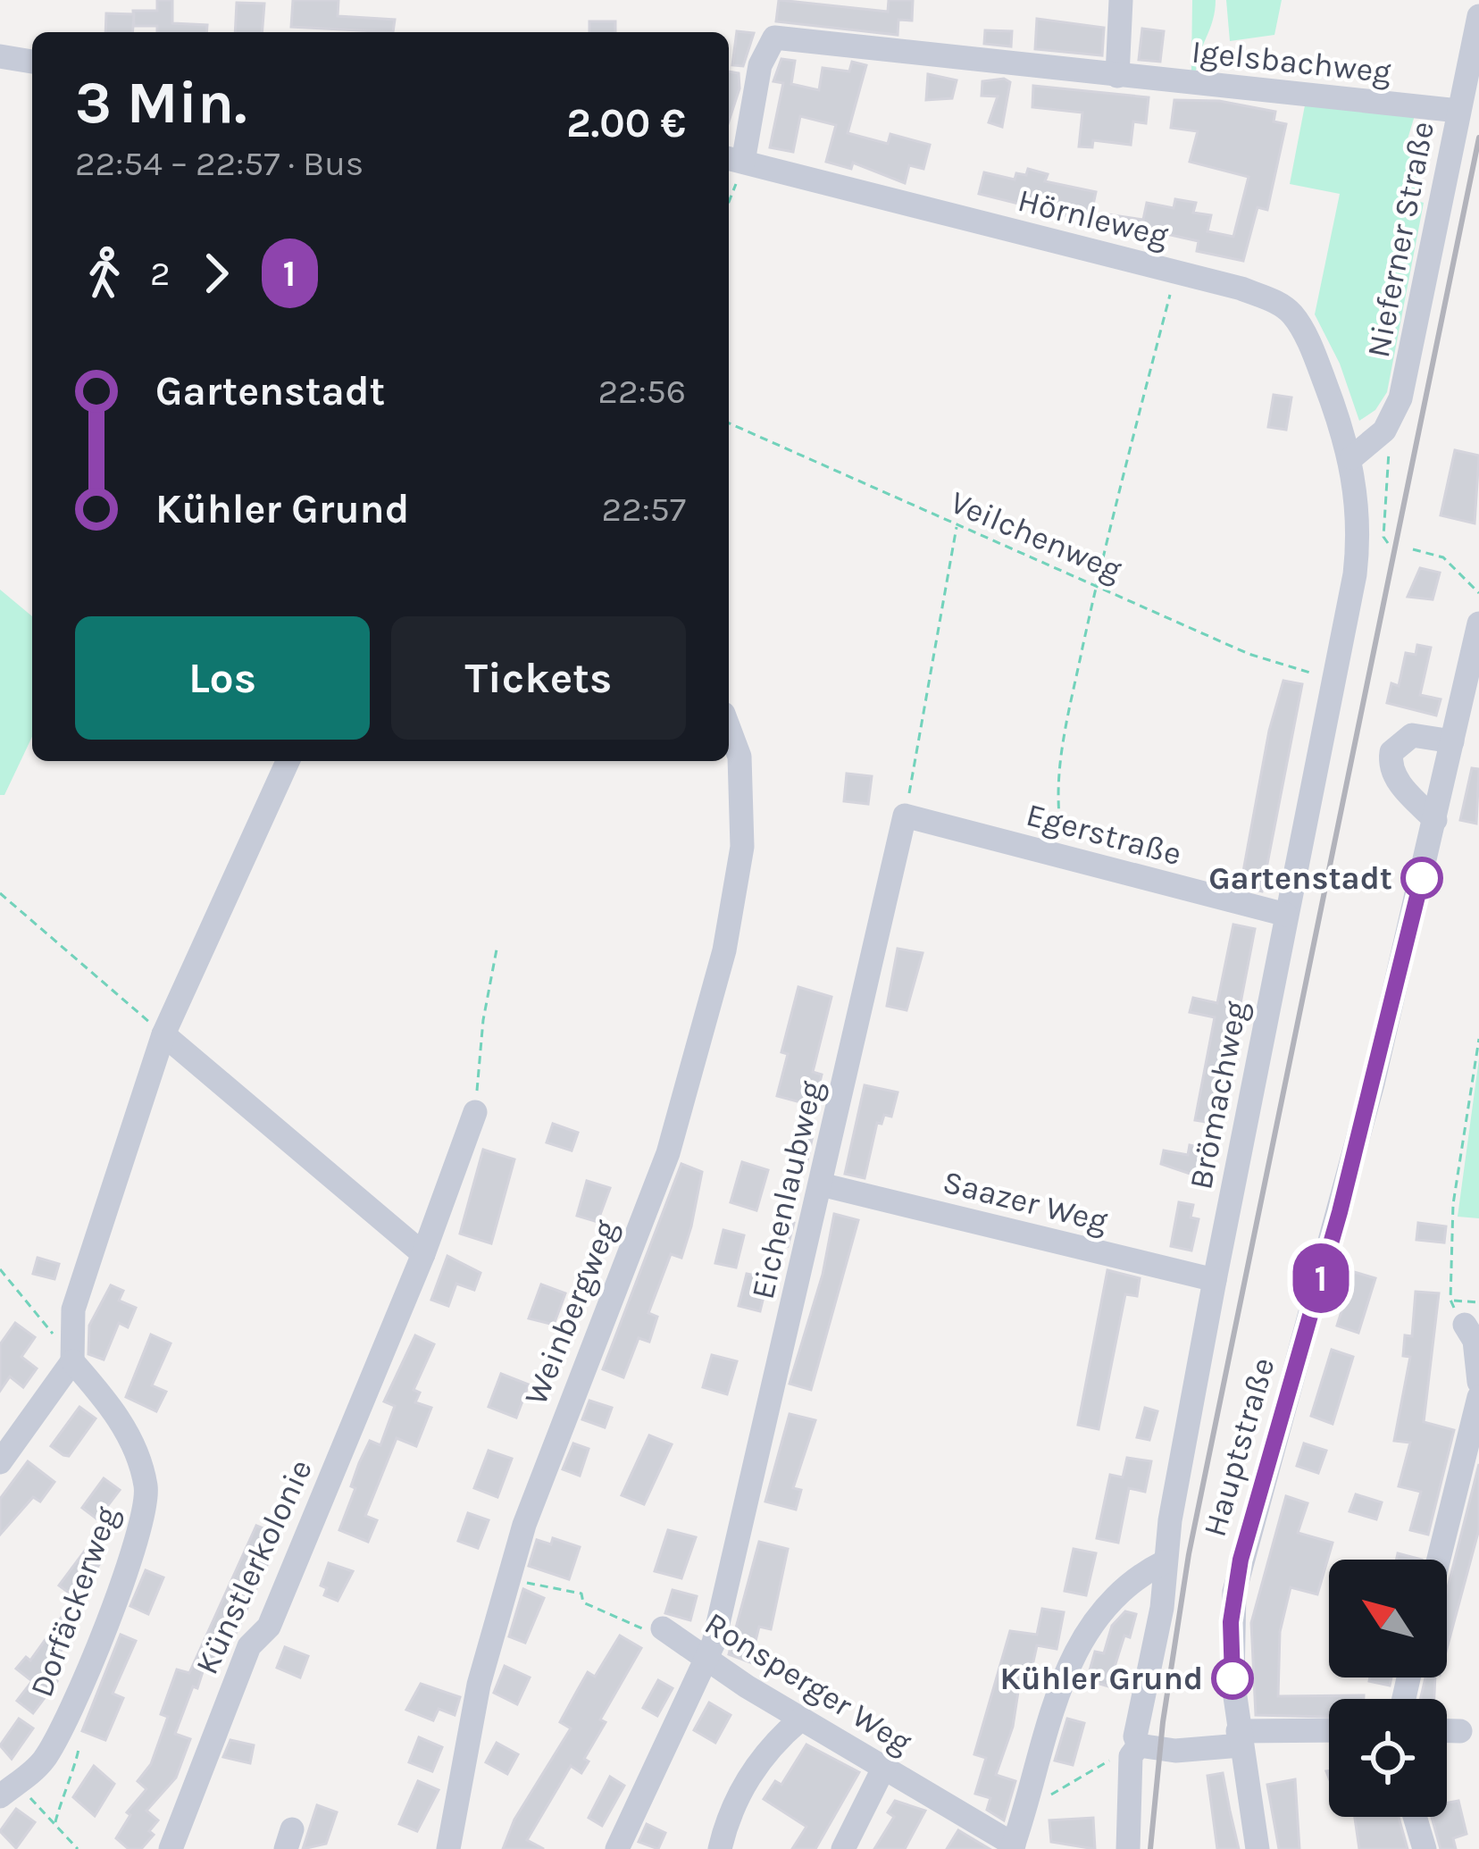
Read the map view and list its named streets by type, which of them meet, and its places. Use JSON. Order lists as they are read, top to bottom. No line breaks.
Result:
{"streets":{"street":["Igelsbachweg","Hörnleweg","Nieferner Straße","Egerstraße","Brömachweg","Eichenlaubweg","Saazer Weg","Weinbergweg","Hauptstraße","Künstlerkolonie","Dorfäckerweg","Ronsperger Weg"],"path":["Veilchenweg"]},"crossings":[["Igelsbachweg","Hörnleweg"],["Igelsbachweg","Nieferner Straße"],["Hörnleweg","Nieferner Straße"],["Hörnleweg","Brömachweg"],["Nieferner Straße","Brömachweg"],["Veilchenweg","Brömachweg"],["Egerstraße","Brömachweg"],["Egerstraße","Eichenlaubweg"],["Brömachweg","Saazer Weg"],["Eichenlaubweg","Saazer Weg"],["Eichenlaubweg","Ronsperger Weg"],["Weinbergweg","Ronsperger Weg"]],"places":["Gartenstadt","Kühler Grund"],"lines":["bus line 1"],"north":"top left","page":{"on_map":"1","heading":["3 Min.","22:54 – 22:57 · Bus","2.00 €"],"legs":["2","1"],"list":[{"name":"Gartenstadt","value":"22:56"},{"name":"Kühler Grund","value":"22:57"}],"buttons":["Los","Tickets"]}}
